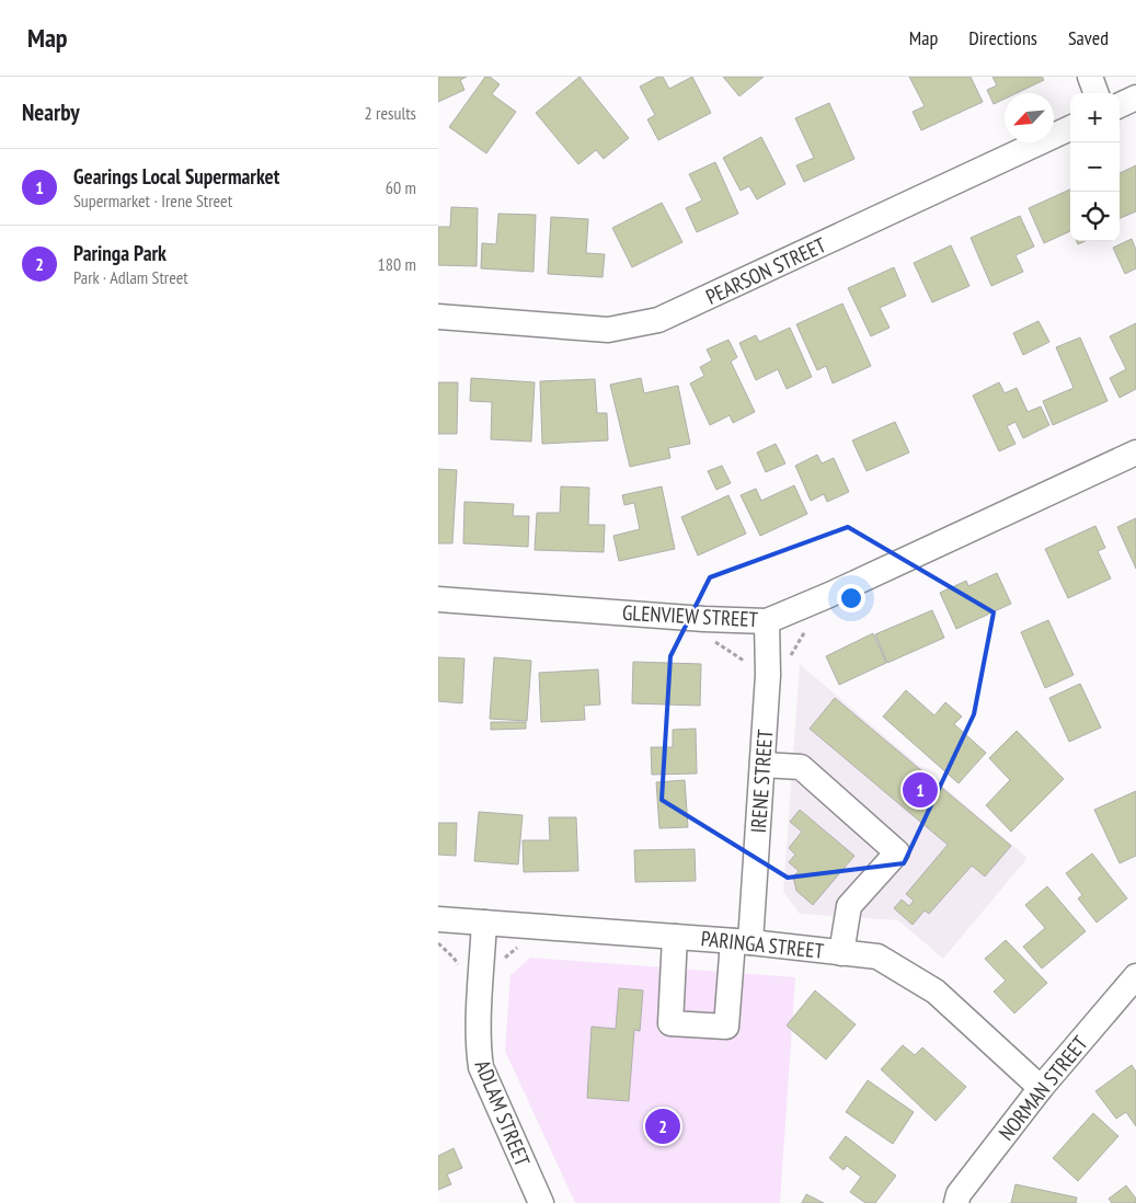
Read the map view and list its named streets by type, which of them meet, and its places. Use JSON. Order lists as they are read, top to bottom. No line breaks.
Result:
{"streets":{"street":["PEARSON STREET","GLENVIEW STREET","IRENE STREET","PARINGA STREET","NORMAN STREET","ADLAM STREET"]},"crossings":[["GLENVIEW STREET","IRENE STREET"],["IRENE STREET","PARINGA STREET"],["PARINGA STREET","NORMAN STREET"],["PARINGA STREET","ADLAM STREET"]],"north":"bottom left","page":{"header":"Map","nav":["Map","Directions","Saved"],"heading":["Nearby","2 results"],"map_buttons":["+","−"],"list":[{"mark":"1","name":"Gearings Local Supermarket","note":"Supermarket · Irene Street","value":"60 m"},{"mark":"2","name":"Paringa Park","note":"Park · Adlam Street","value":"180 m"}],"pins":["1","2"]}}
